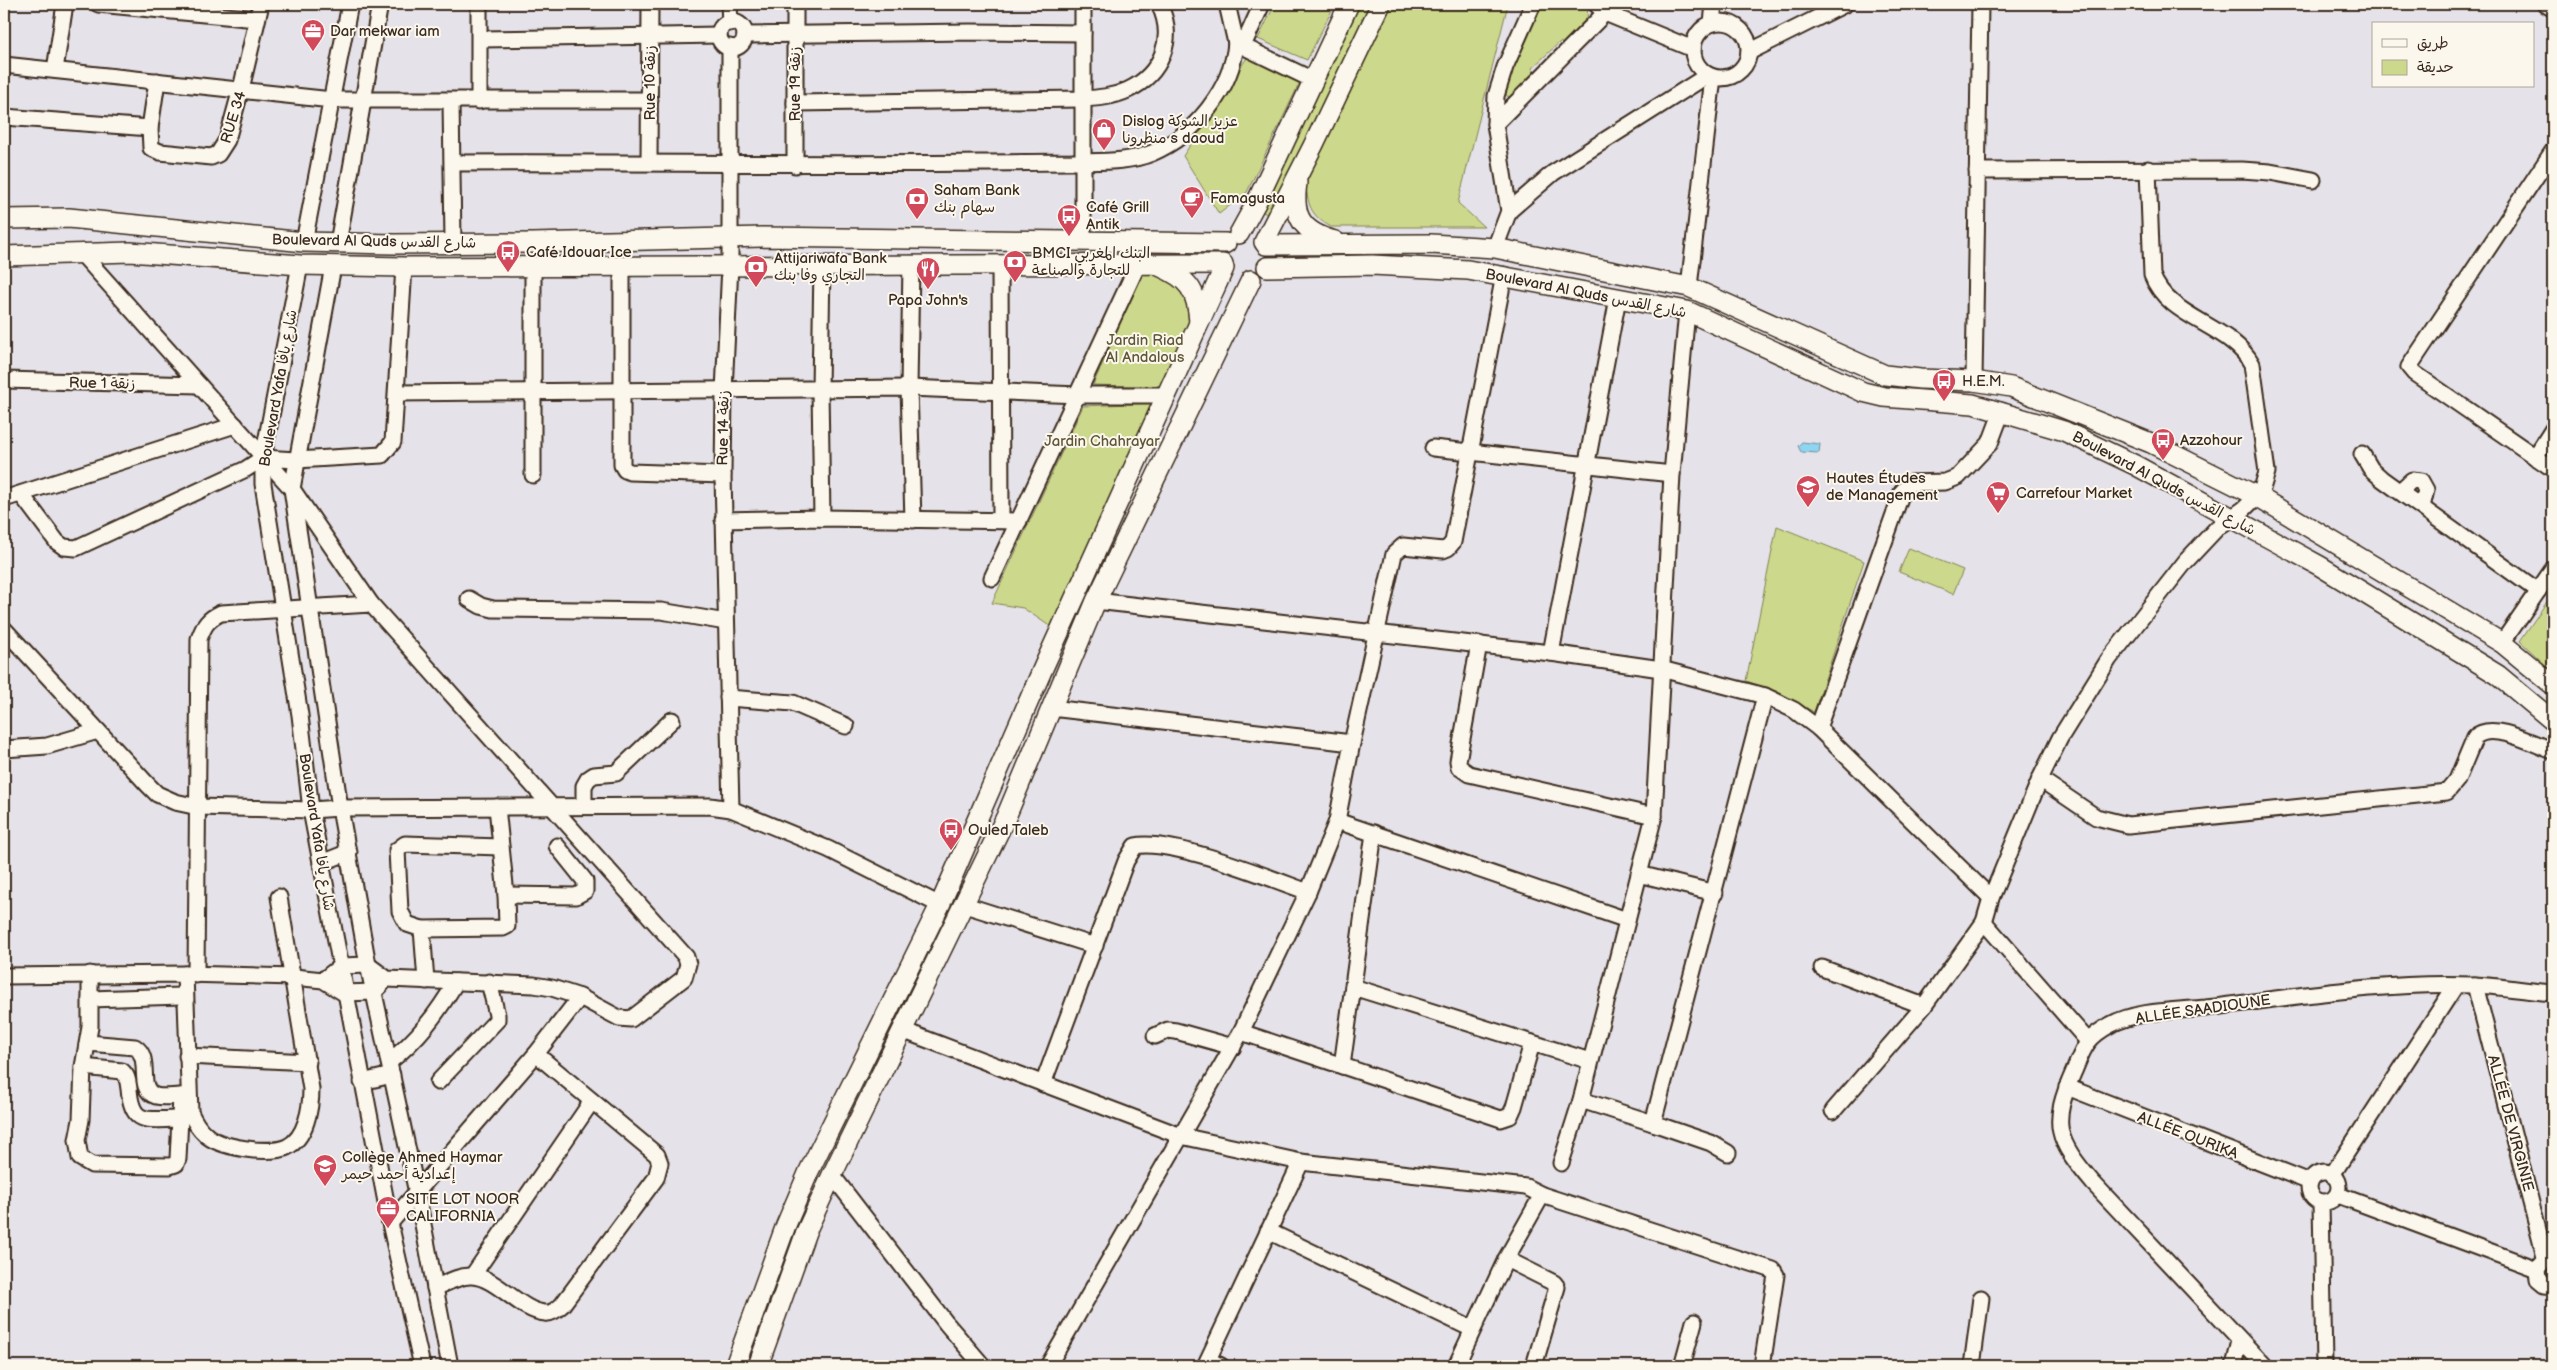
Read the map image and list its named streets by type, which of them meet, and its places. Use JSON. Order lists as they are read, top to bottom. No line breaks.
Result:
{"streets":{"main road":["Boulevard Al Quds شارع القدس"],"street":["Rue 10 زنقة","Rue 19 زنقة","RUE 34","Rue 1 زنقة","Boulevard Yafa شارع يافا","Rue 14 زنقة","ALLÉE SAADIOUNE","ALLÉE DE VIRGINIE","ALLÉE OURIKA"]},"crossings":[["Boulevard Al Quds شارع القدس","Boulevard Yafa شارع يافا"],["Boulevard Al Quds شارع القدس","Rue 14 زنقة"],["ALLÉE SAADIOUNE","ALLÉE DE VIRGINIE"]],"parks":["Jardin Riad Al Andalous","Jardin Chahrayar"],"places":{"office":["Dar mekwar iam","SITE LOT NOOR CALIFORNIA"],"shop":["Dislog عزيز الشوكة منظرونا s daoud"],"cafe":["Famagusta"],"bank":["Saham Bank سهام بنك","BMCI البنك المغربي للتجارة والصناعة","Attijariwafa Bank التجاري وفا بنك"],"bus stop":["Café Grill Antik","Café Idouar Ice","H.E.M.","Azzohour","Ouled Taleb"],"restaurant":["Papa John's"],"school or university":["Hautes Études de Management","Collège Ahmed Haymar إعدادية أحمد حيمر"],"supermarket":["Carrefour Market"]},"legend":["طريق","حديقة"]}
